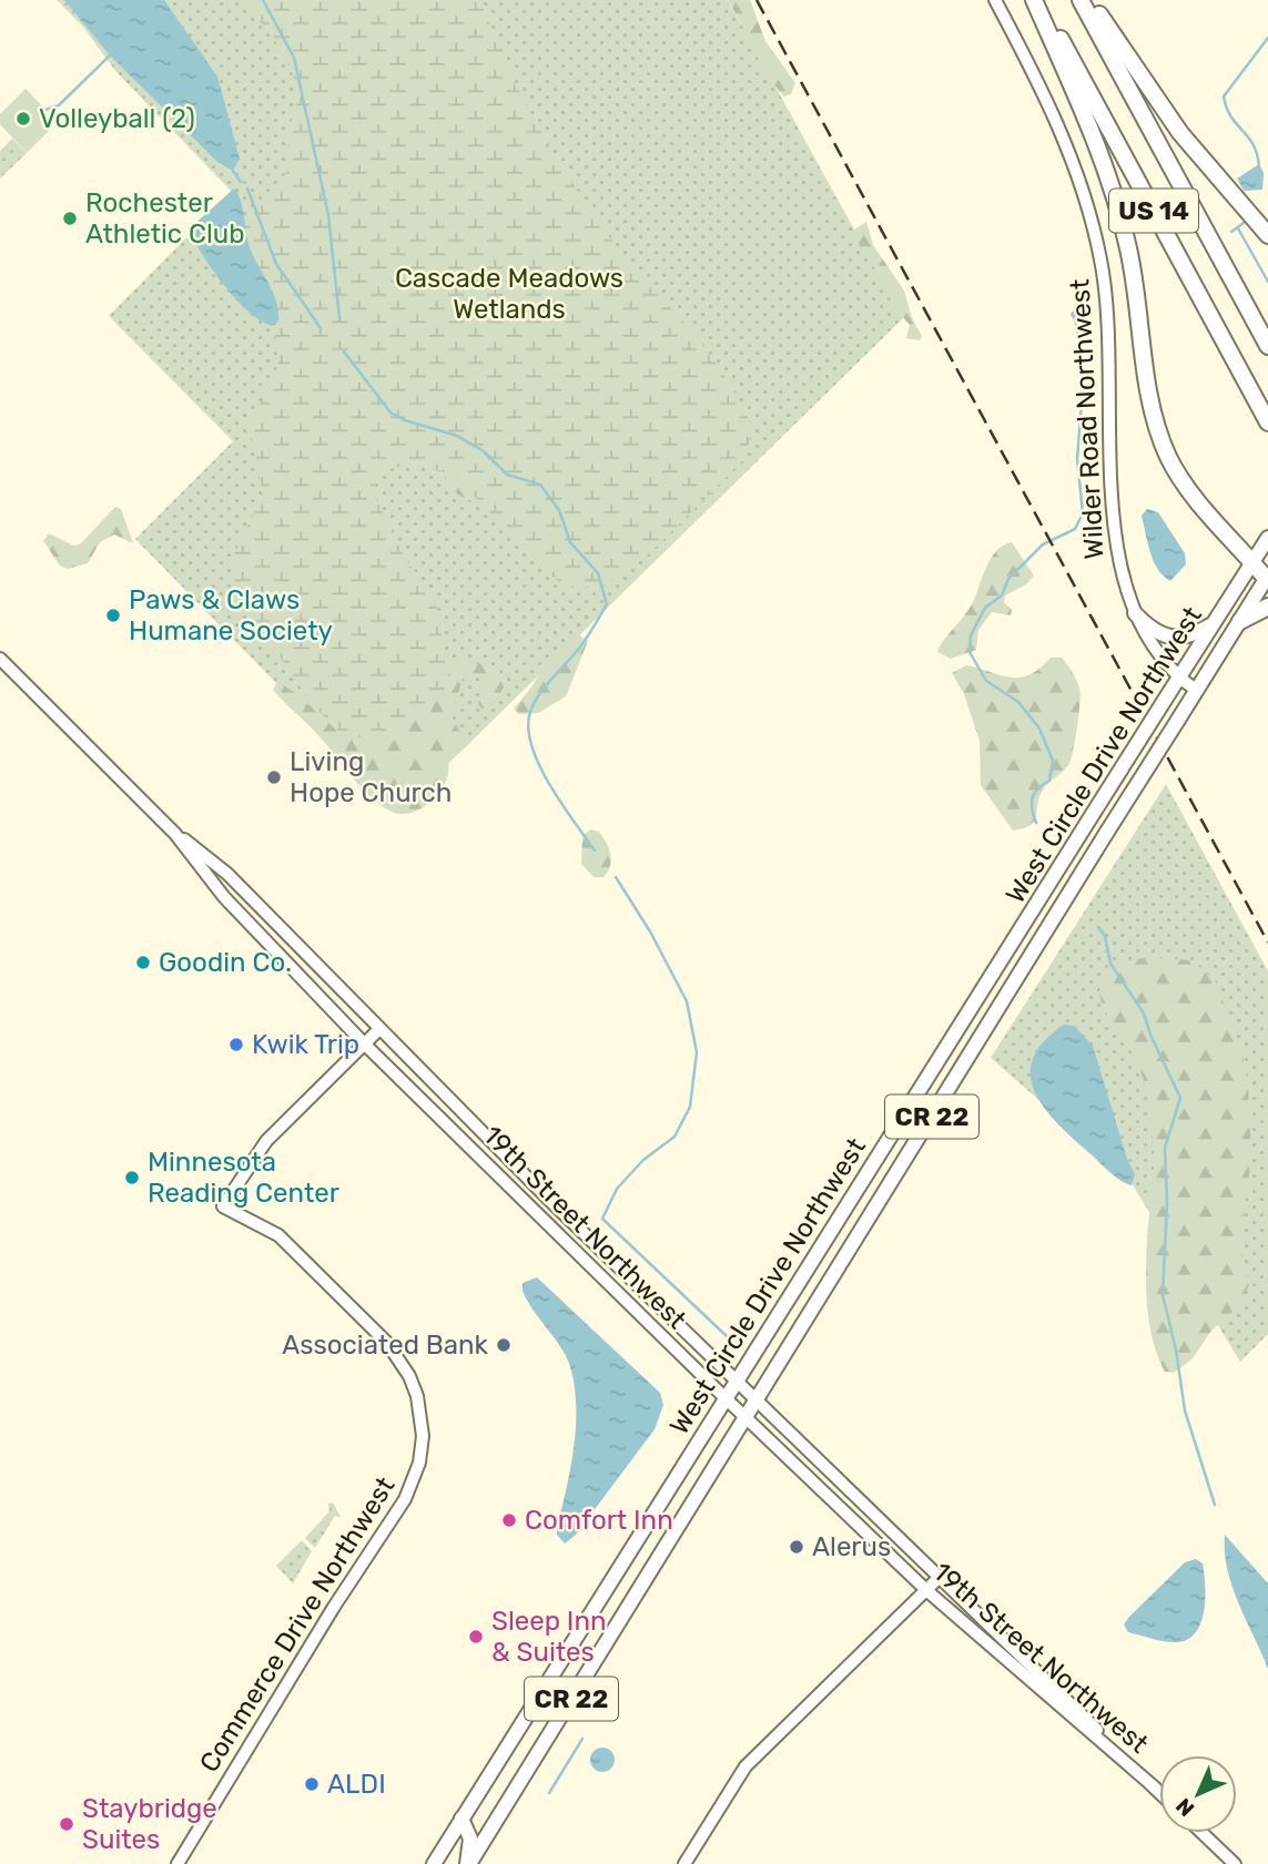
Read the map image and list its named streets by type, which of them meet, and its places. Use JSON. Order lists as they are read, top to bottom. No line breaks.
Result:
{"streets":{"highway":["US 14"],"main road":["West Circle Drive Northwest","CR 22"],"street":["Wilder Road Northwest","19th Street Northwest","Commerce Drive Northwest"]},"crossings":[["Wilder Road Northwest","West Circle Drive Northwest"],["West Circle Drive Northwest","19th Street Northwest"],["19th Street Northwest","Commerce Drive Northwest"]],"parks":["Cascade Meadows Wetlands"],"places":["Volleyball (2)","Rochester Athletic Club","Paws & Claws Humane Society","Living Hope Church","Goodin Co.","Kwik Trip","Minnesota Reading Center","Associated Bank","Comfort Inn","Alerus","Sleep Inn & Suites","ALDI","Staybridge Suites"],"north":"bottom left"}
